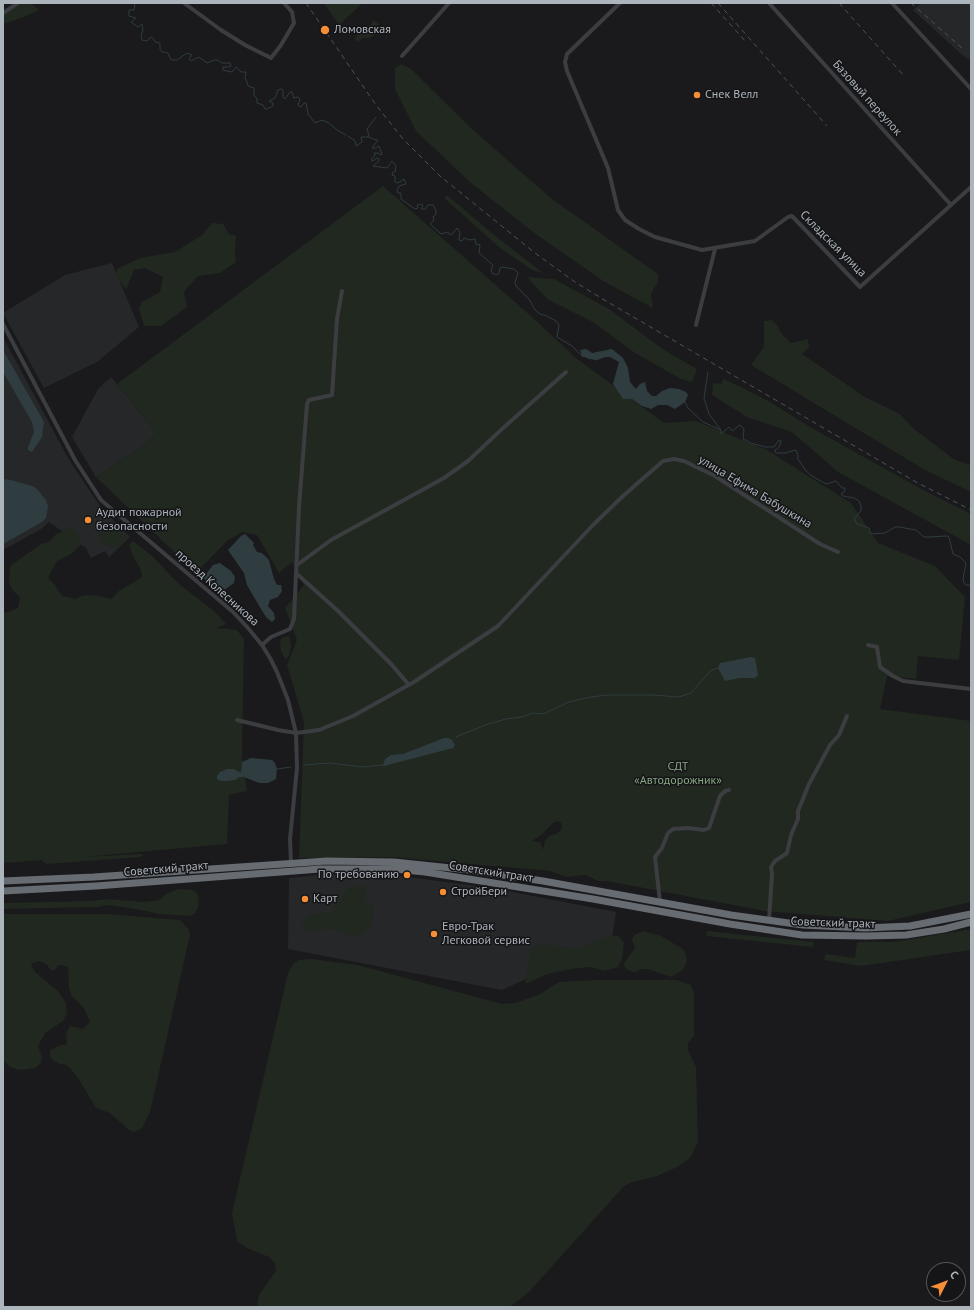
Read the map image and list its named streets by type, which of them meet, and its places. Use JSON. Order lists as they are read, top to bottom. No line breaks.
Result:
{"streets":{"highway":["Советский тракт"],"street":["Базовый переулок","Складская улица","улица Ефима Бабушкина","проезд Колесникова"]},"crossings":[["Базовый переулок","Складская улица"],["проезд Колесникова","Советский тракт"]],"parks":["СДТ «Автодорожник»"],"places":["Ломовская","Снек Велл","Аудит пожарной безопасности","По требованию","СтройБери","Карт","Евро-Трак Легковой сервис"],"north":"top right"}
